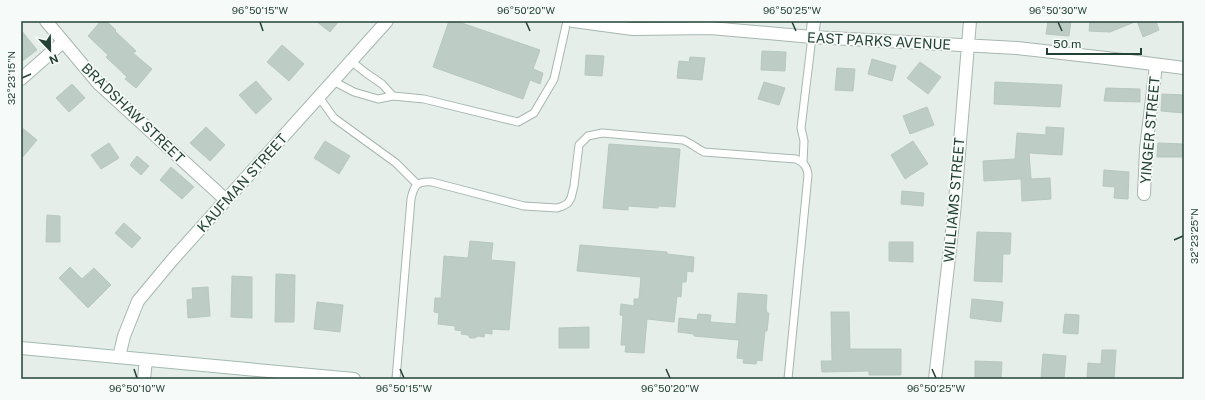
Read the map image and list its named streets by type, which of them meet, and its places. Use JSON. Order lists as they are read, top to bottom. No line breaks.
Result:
{"streets":{"street":["EAST PARKS AVENUE","BRADSHAW STREET","YINGER STREET","KAUFMAN STREET","WILLIAMS STREET"]},"crossings":[["EAST PARKS AVENUE","YINGER STREET"],["EAST PARKS AVENUE","WILLIAMS STREET"],["BRADSHAW STREET","KAUFMAN STREET"]],"scale_bar":"50 m","north":"bottom","coordinates":["96°50'15\"W","96°50'20\"W","96°50'25\"W","96°50'30\"W","32°23'15\"N","32°23'25\"N","96°50'10\"W"]}
